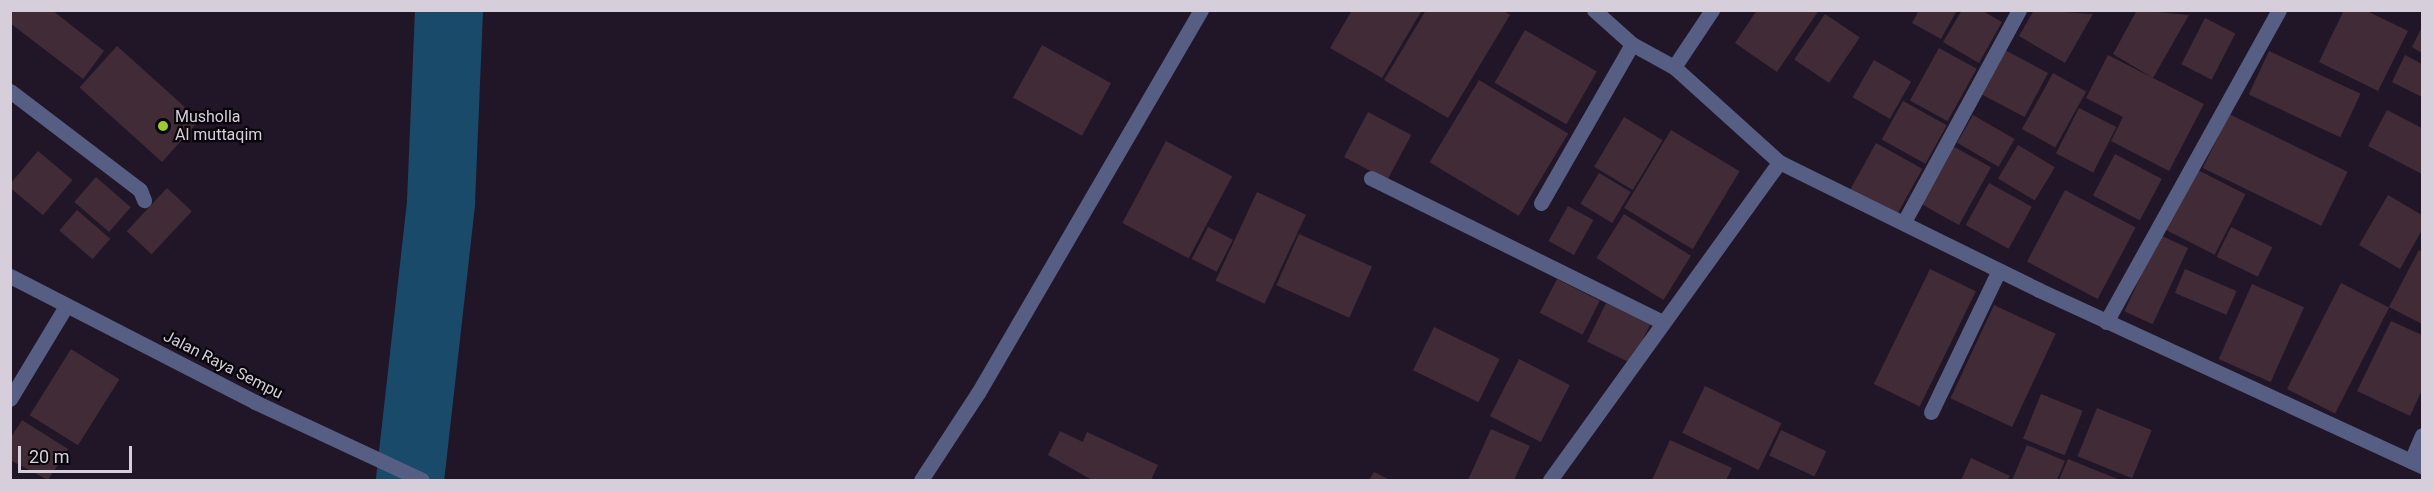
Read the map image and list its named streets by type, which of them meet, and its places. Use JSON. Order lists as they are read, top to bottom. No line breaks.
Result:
{"streets":{"street":["Jalan Raya Sempu"]},"places":["Musholla Al muttaqim"],"scale_bar":"20 m"}
